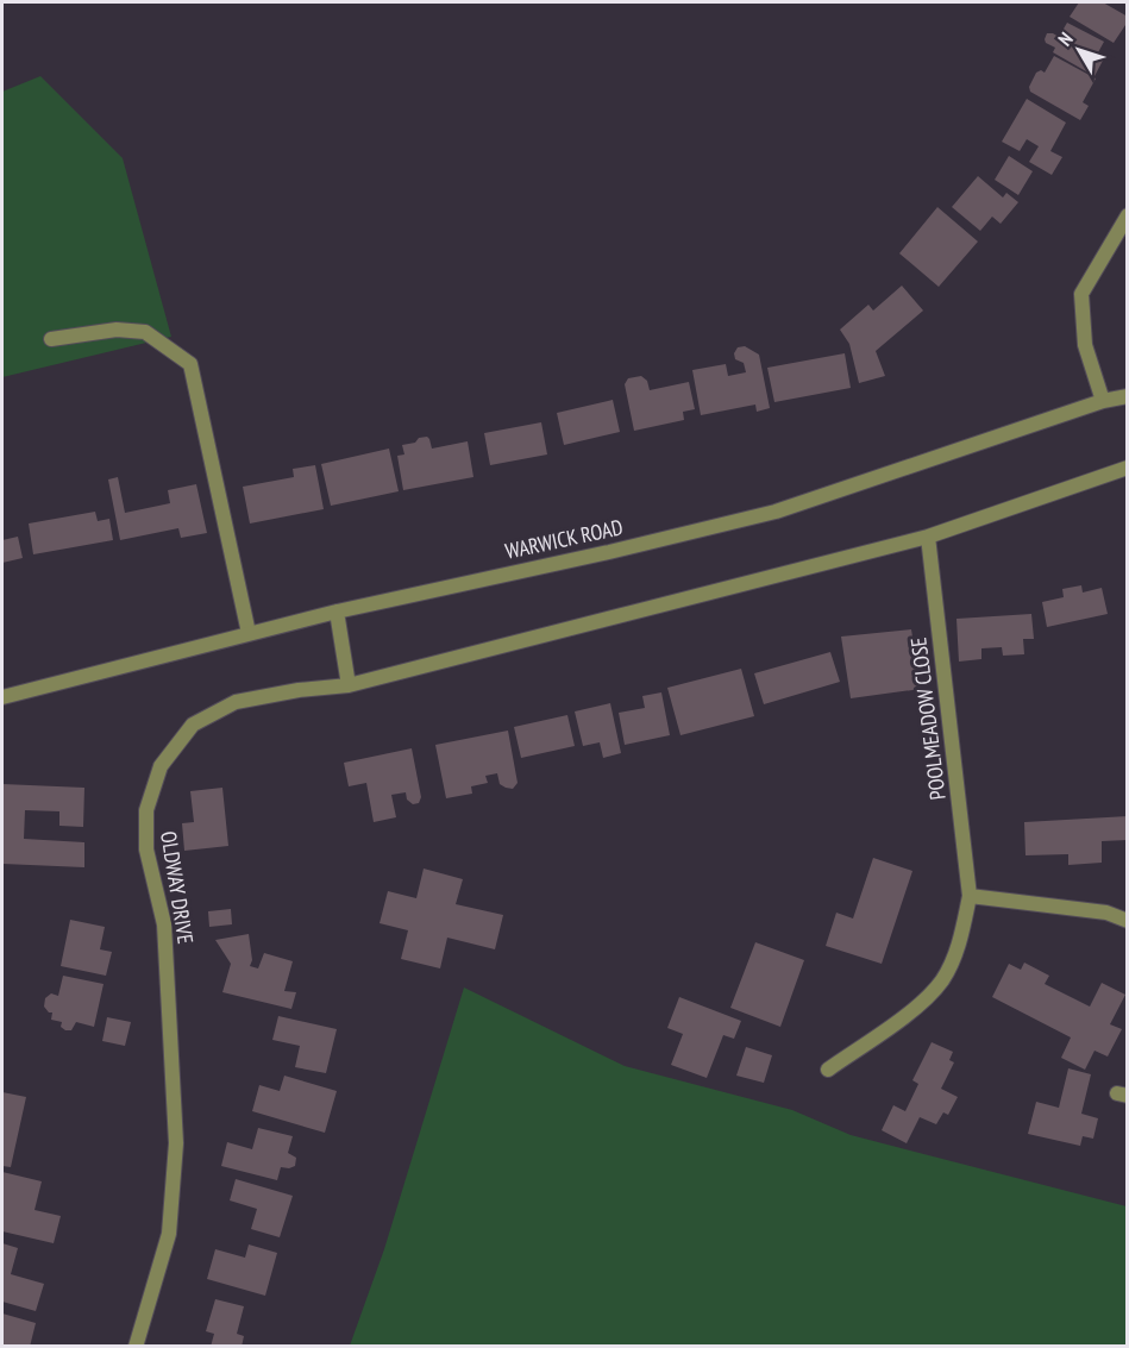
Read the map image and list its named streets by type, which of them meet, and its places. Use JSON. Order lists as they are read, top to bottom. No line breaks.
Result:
{"streets":{"street":["WARWICK ROAD","POOLMEADOW CLOSE","OLDWAY DRIVE"]},"north":"top left"}
